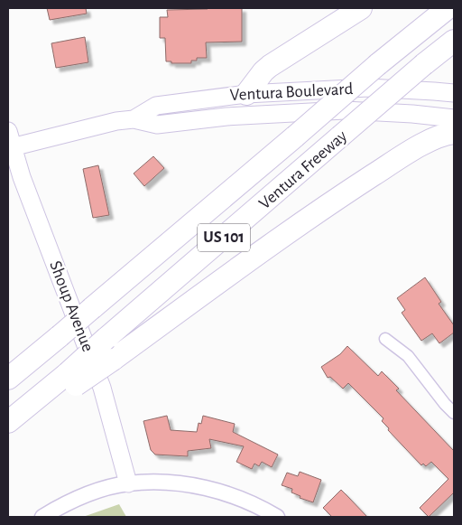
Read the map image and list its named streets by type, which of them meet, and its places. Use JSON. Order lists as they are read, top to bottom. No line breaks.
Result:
{"streets":{"highway":["Ventura Freeway","US 101"],"main road":["Ventura Boulevard","Shoup Avenue"]},"crossings":[["Ventura Boulevard","Shoup Avenue"]]}
